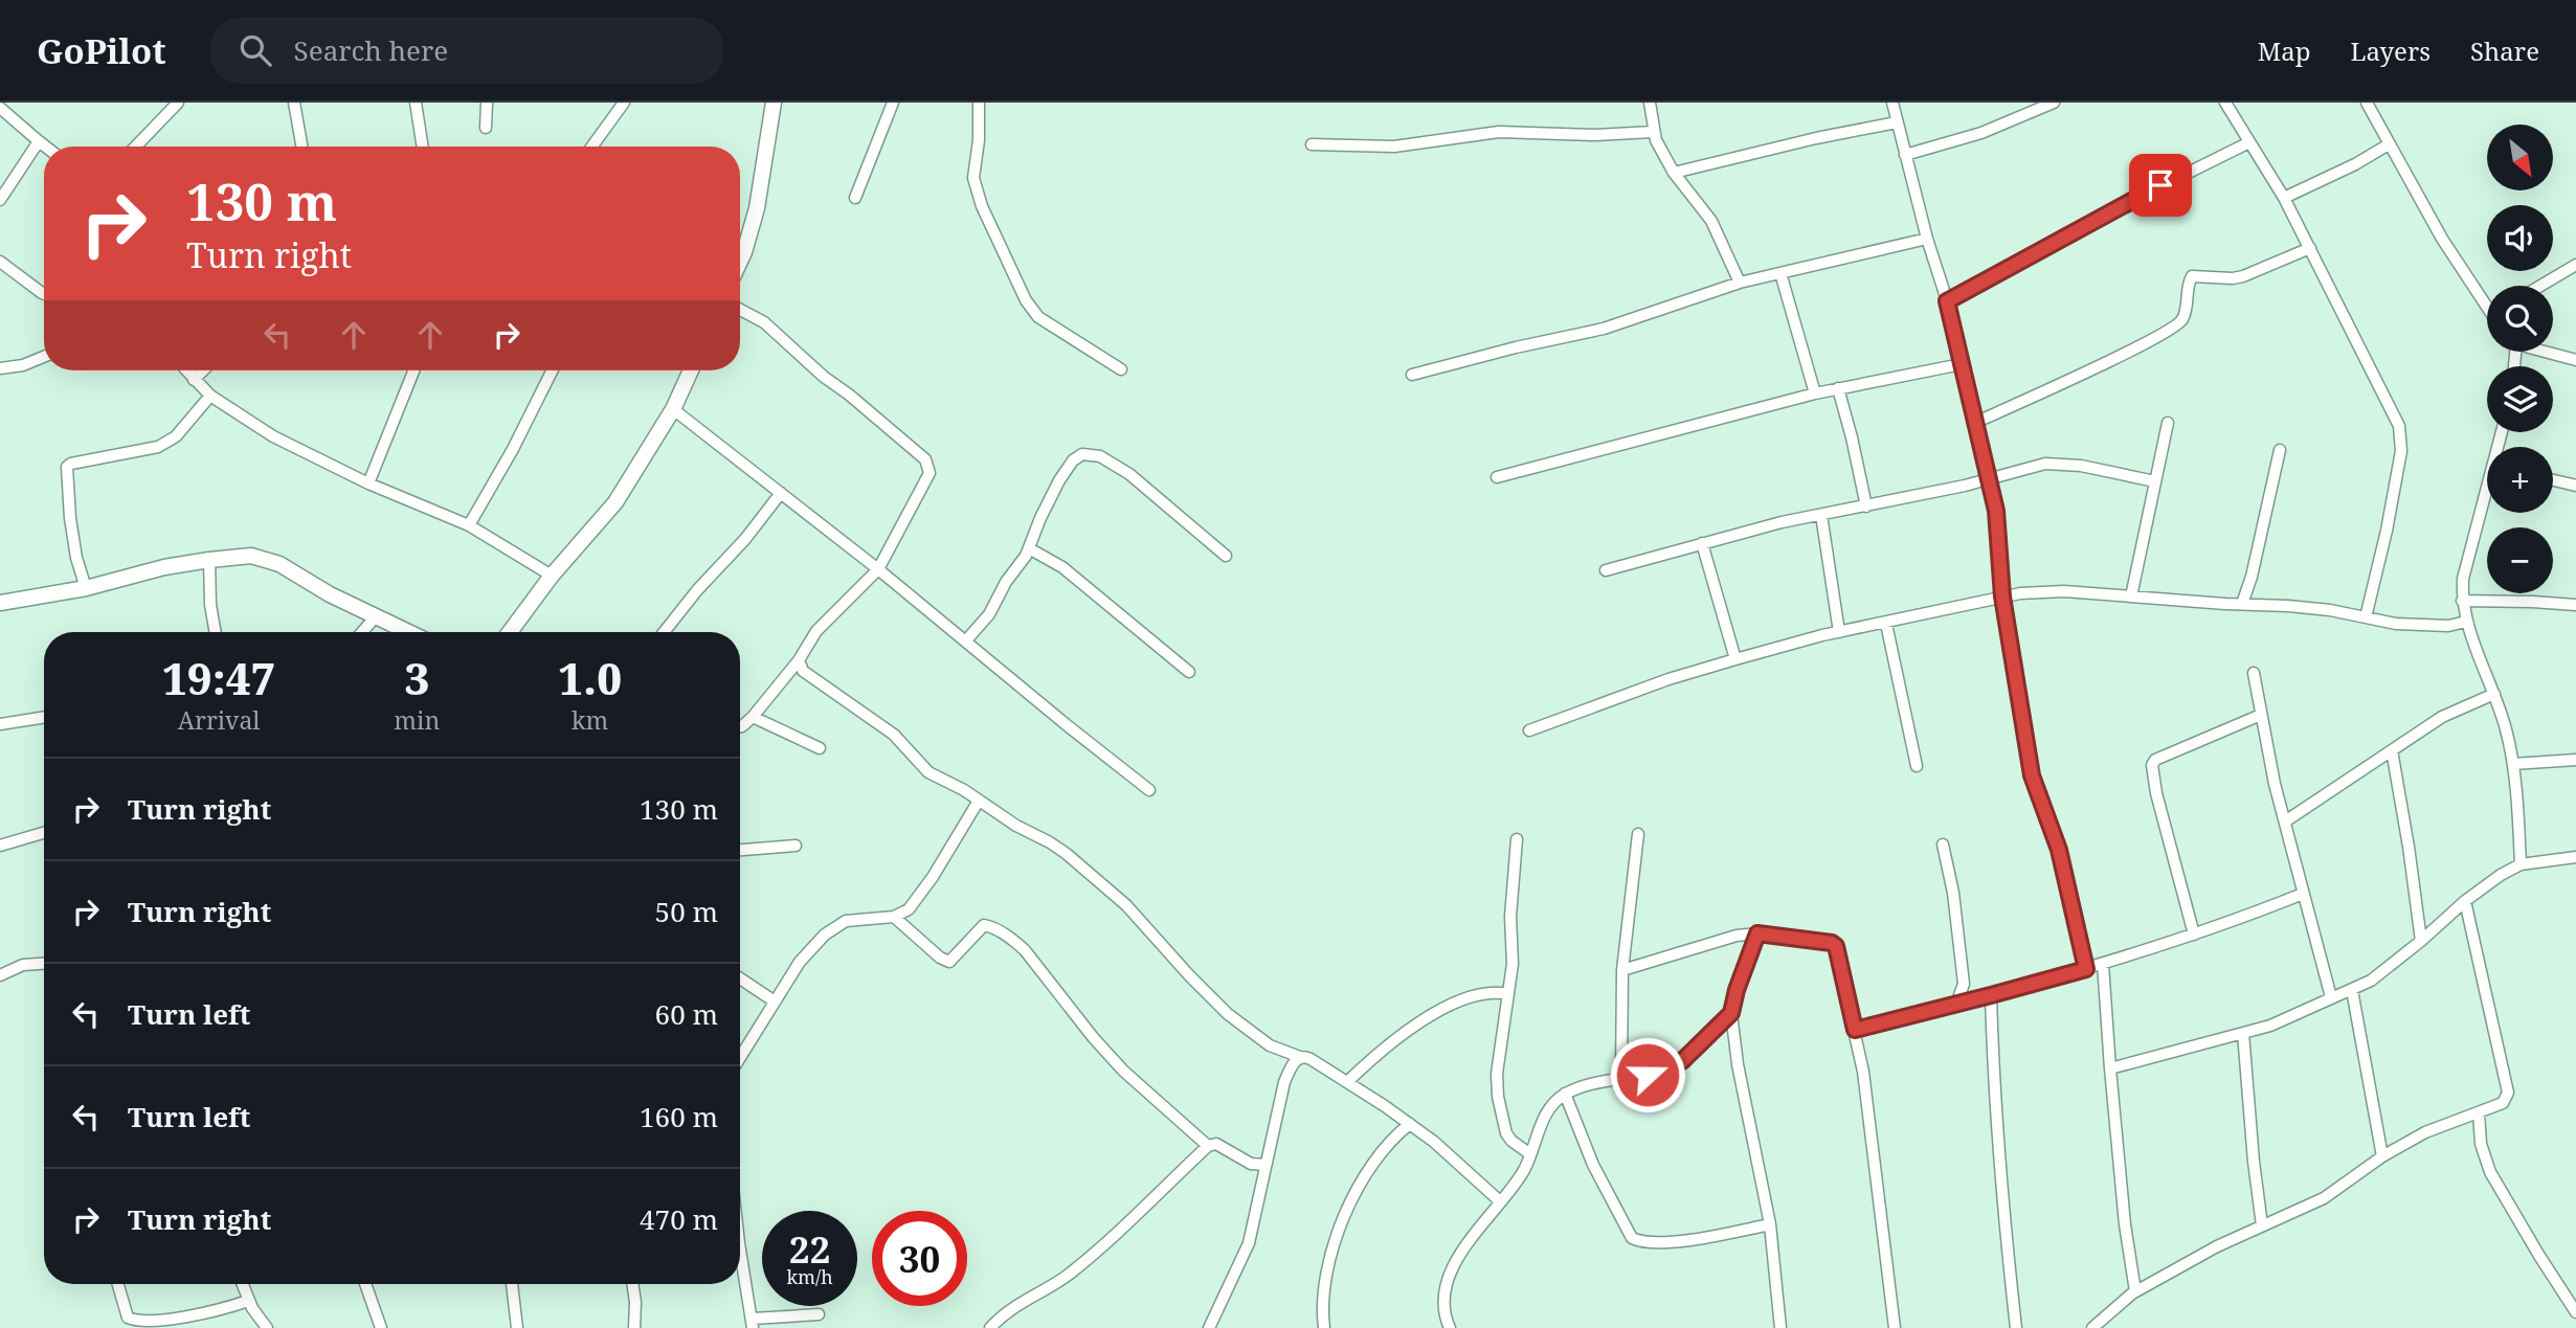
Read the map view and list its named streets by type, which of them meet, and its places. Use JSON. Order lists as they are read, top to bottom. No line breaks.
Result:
{"north":"bottom right","page":{"header":"GoPilot","search":"Search here","nav":["Map","Layers","Share"],"map_buttons":["+","−"],"turn":["130 m","Turn right"],"eta":["19:47","Arrival","3","min","1.0","km"],"list":[{"name":"Turn right","value":"130 m"},{"name":"Turn right","value":"50 m"},{"name":"Turn left","value":"60 m"},{"name":"Turn left","value":"160 m"},{"name":"Turn right","value":"470 m"}],"speed":"22 km/h","limit":"30"}}
